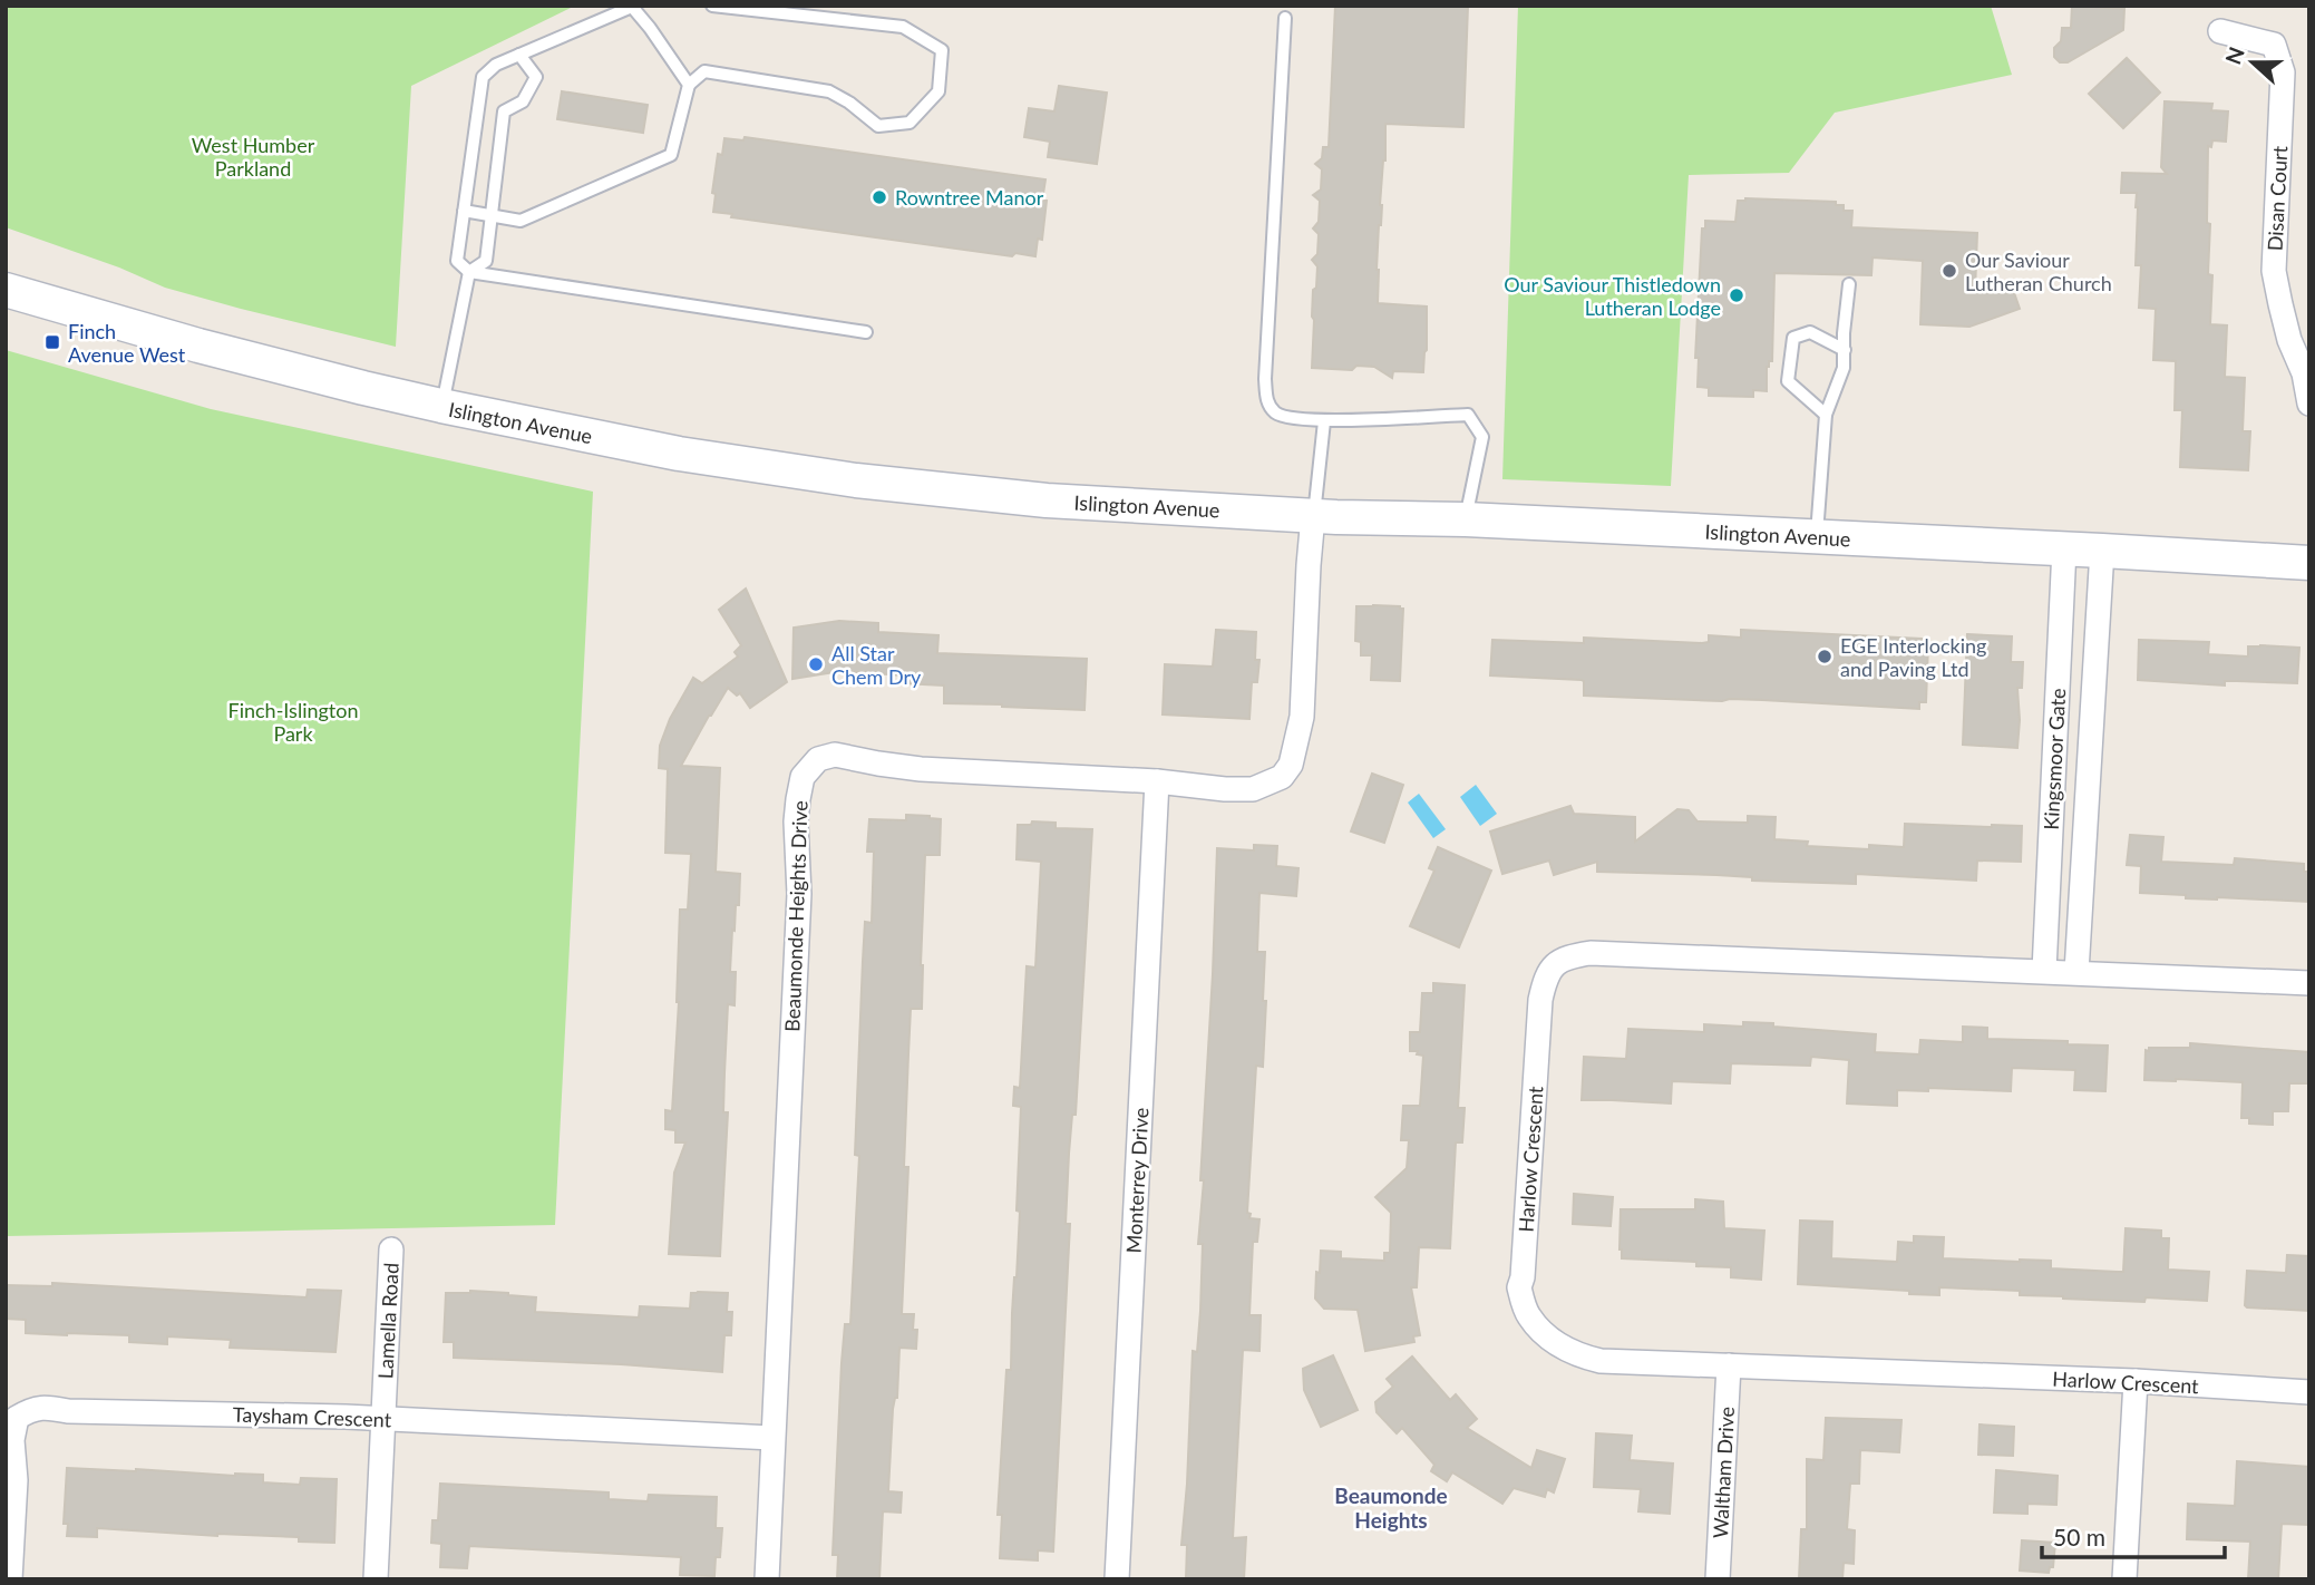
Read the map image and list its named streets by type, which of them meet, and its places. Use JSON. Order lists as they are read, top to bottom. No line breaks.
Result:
{"streets":{"main road":["Islington Avenue"],"street":["Disan Court","Kingsmoor Gate","Beaumonde Heights Drive","Harlow Crescent","Monterrey Drive","Lamella Road","Taysham Crescent","Waltham Drive"]},"crossings":[["Islington Avenue","Kingsmoor Gate"],["Islington Avenue","Beaumonde Heights Drive"],["Kingsmoor Gate","Harlow Crescent"],["Beaumonde Heights Drive","Monterrey Drive"],["Beaumonde Heights Drive","Taysham Crescent"],["Harlow Crescent","Waltham Drive"],["Lamella Road","Taysham Crescent"]],"districts":["Beaumonde Heights"],"parks":["West Humber Parkland","Finch-Islington Park"],"places":{"other":["Rowntree Manor","Our Saviour Lutheran Church","Our Saviour Thistledown Lutheran Lodge","EGE Interlocking and Paving Ltd","All Star Chem Dry"],"transit":["Finch Avenue West"]},"scale_bar":"50 m","north":"left"}
